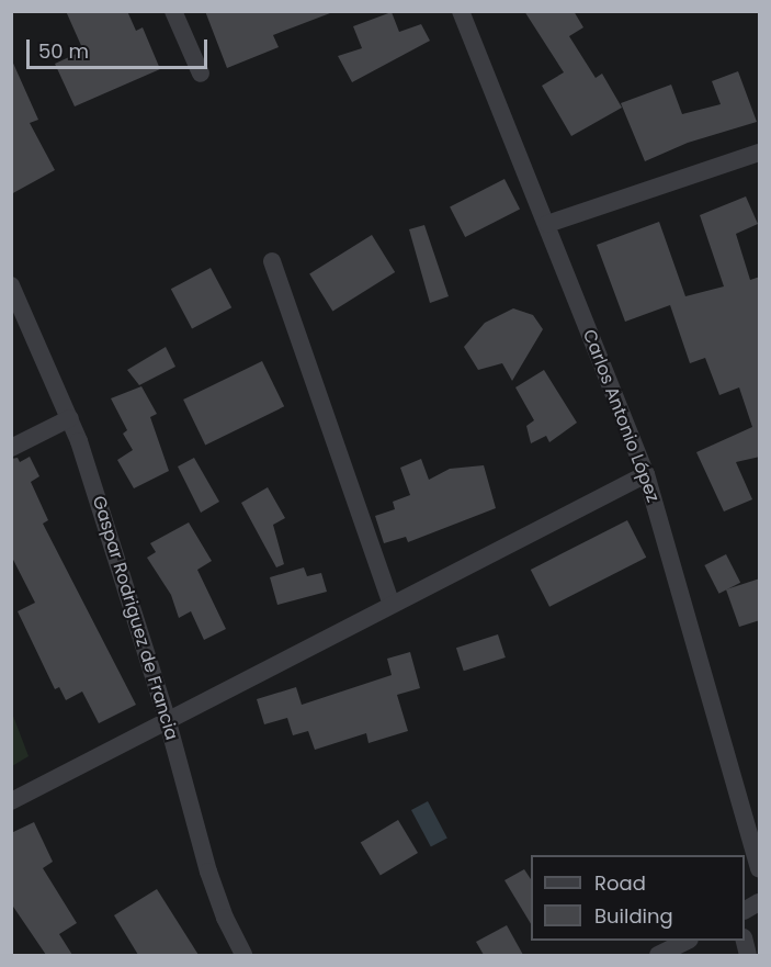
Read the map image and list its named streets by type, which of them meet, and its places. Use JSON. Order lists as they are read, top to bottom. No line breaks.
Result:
{"streets":{"street":["Carlos Antonio López","Gaspar Rodriguez de Francia"]},"legend":["Road","Building"],"scale_bar":"50 m"}
